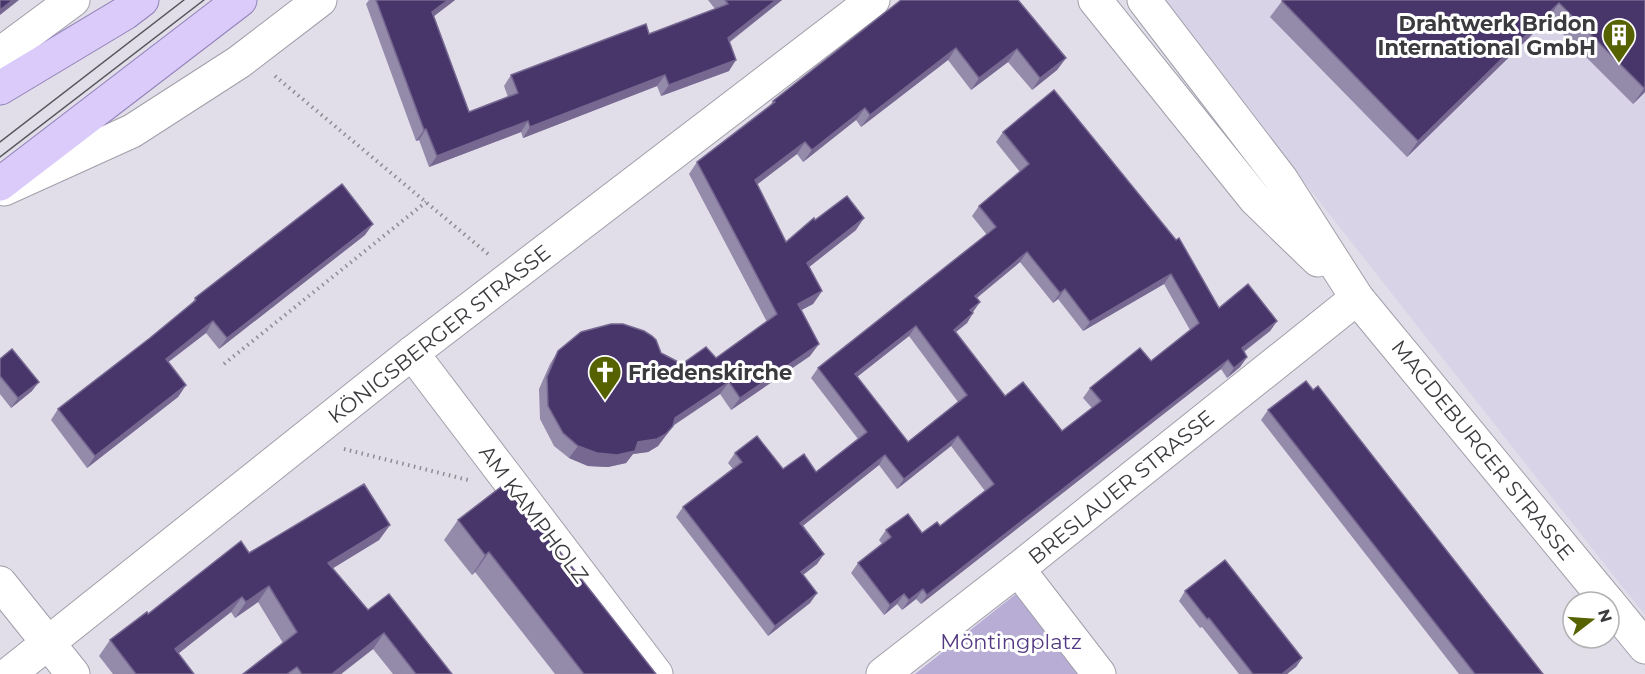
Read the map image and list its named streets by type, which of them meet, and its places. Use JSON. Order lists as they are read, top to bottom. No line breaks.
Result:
{"streets":{"street":["KÖNIGSBERGER STRASSE","MAGDEBURGER STRASSE","BRESLAUER STRASSE","AM KAMPHOLZ"]},"crossings":[["KÖNIGSBERGER STRASSE","AM KAMPHOLZ"],["MAGDEBURGER STRASSE","BRESLAUER STRASSE"]],"parks":["Möntingplatz"],"places":{"building":["Drahtwerk Bridon International GmbH"],"church":["Friedenskirche"]},"north":"right"}
